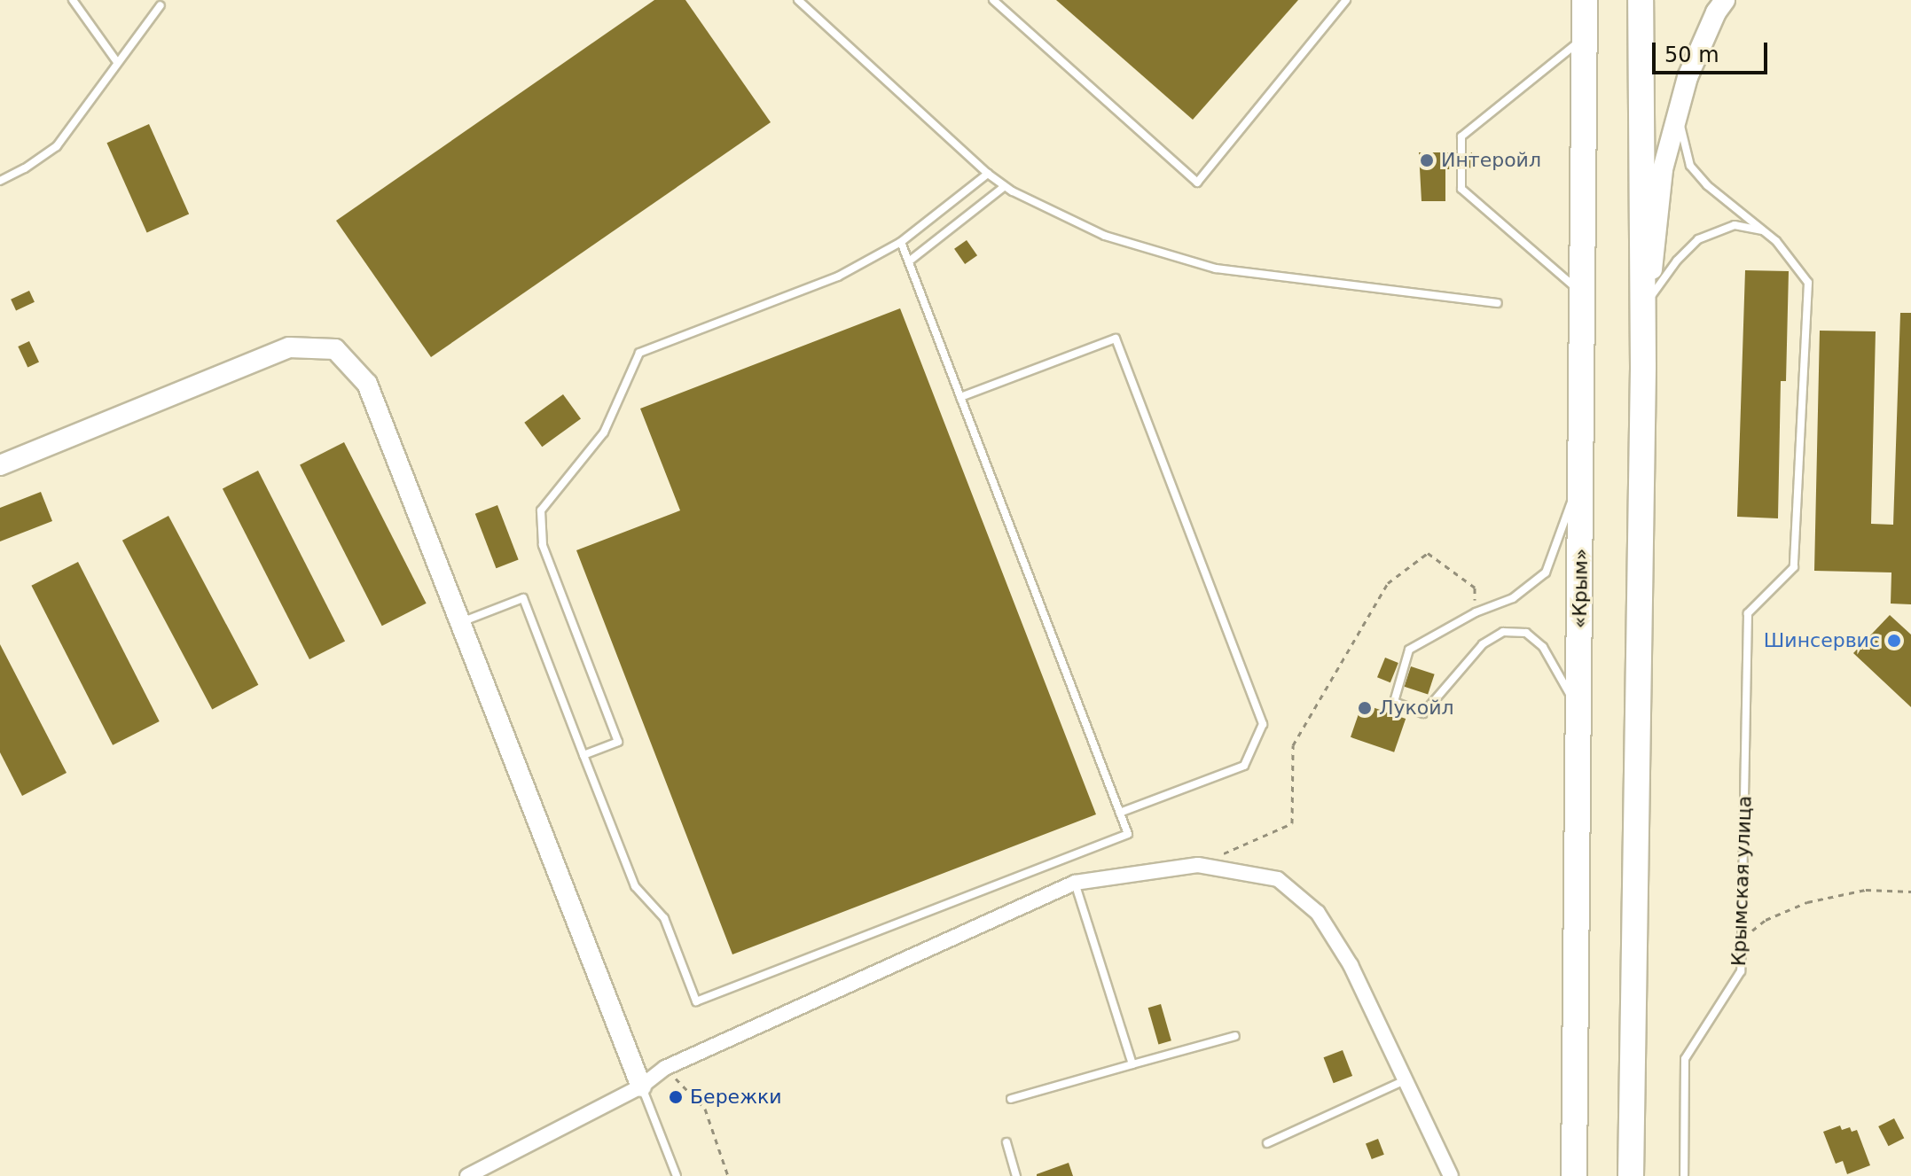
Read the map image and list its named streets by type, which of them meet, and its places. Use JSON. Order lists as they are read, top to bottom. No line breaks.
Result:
{"streets":{"highway":["«Крым»"],"lane":["Крымская улица"]},"places":["Интеройл","Шинсервис","Лукойл","Бережки"],"scale_bar":"50 m"}
